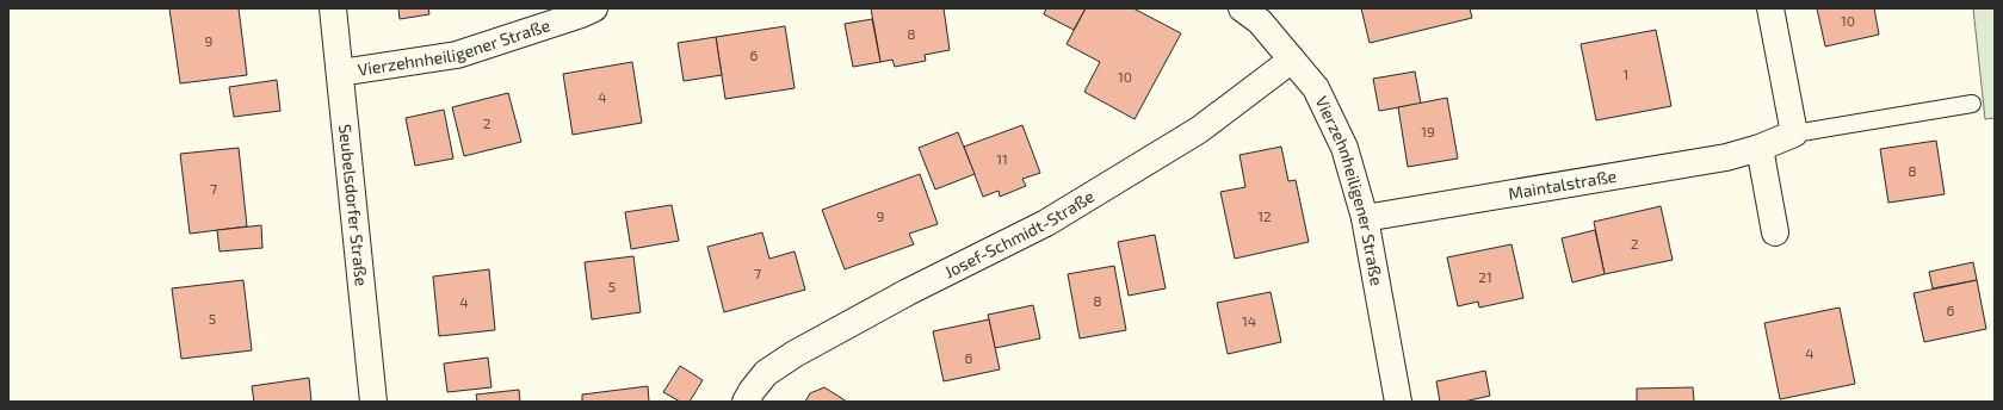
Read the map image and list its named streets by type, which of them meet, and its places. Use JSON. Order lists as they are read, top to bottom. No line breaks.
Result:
{"streets":{"street":["Vierzehnheiligener Straße","Maintalstraße","Seubelsdorfer Straße","Josef-Schmidt-Straße"]},"crossings":[["Vierzehnheiligener Straße","Maintalstraße"],["Vierzehnheiligener Straße","Seubelsdorfer Straße"],["Vierzehnheiligener Straße","Josef-Schmidt-Straße"]],"house_numbers":["10","8","9","6","1","10","4","2","19","11","8","7","9","12","2","7","21","5","8","4","6","5","14","4","6"]}
